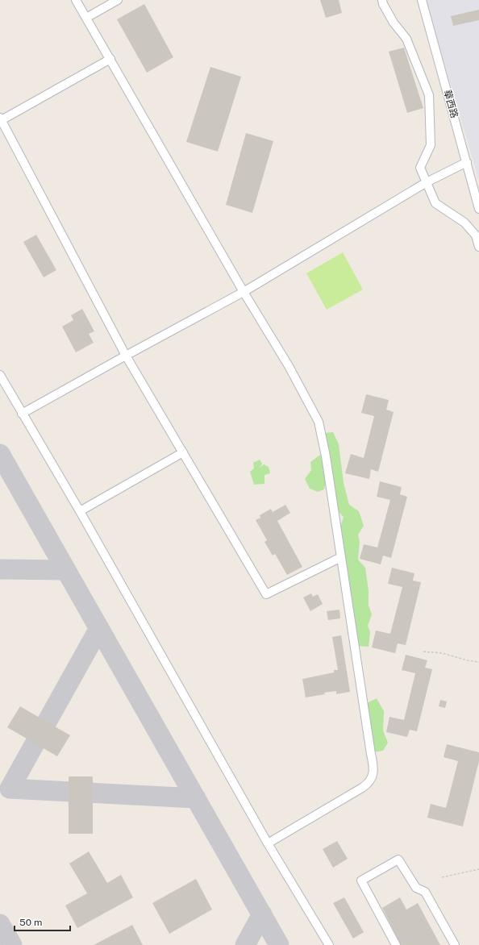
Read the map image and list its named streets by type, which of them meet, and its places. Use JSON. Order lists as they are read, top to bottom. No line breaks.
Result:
{"streets":{"street":["華西路"]},"scale_bar":"50 m"}
